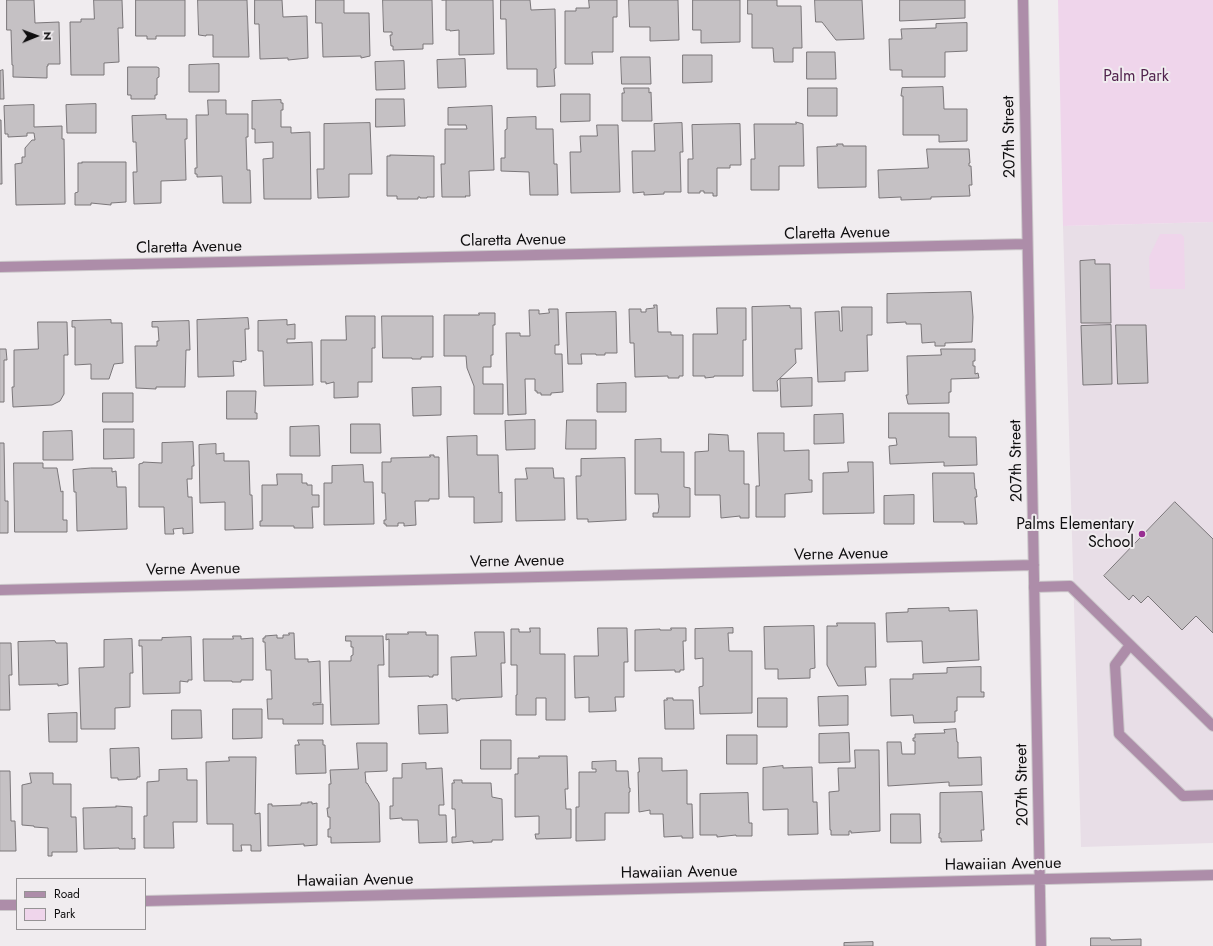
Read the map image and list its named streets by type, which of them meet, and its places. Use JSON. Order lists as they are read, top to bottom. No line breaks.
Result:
{"streets":{"street":["207th Street","Claretta Avenue","Verne Avenue","Hawaiian Avenue"]},"crossings":[["207th Street","Claretta Avenue"],["207th Street","Verne Avenue"],["207th Street","Hawaiian Avenue"]],"parks":["Palm Park"],"places":["Palms Elementary School"],"legend":["Road","Park"],"north":"right"}
